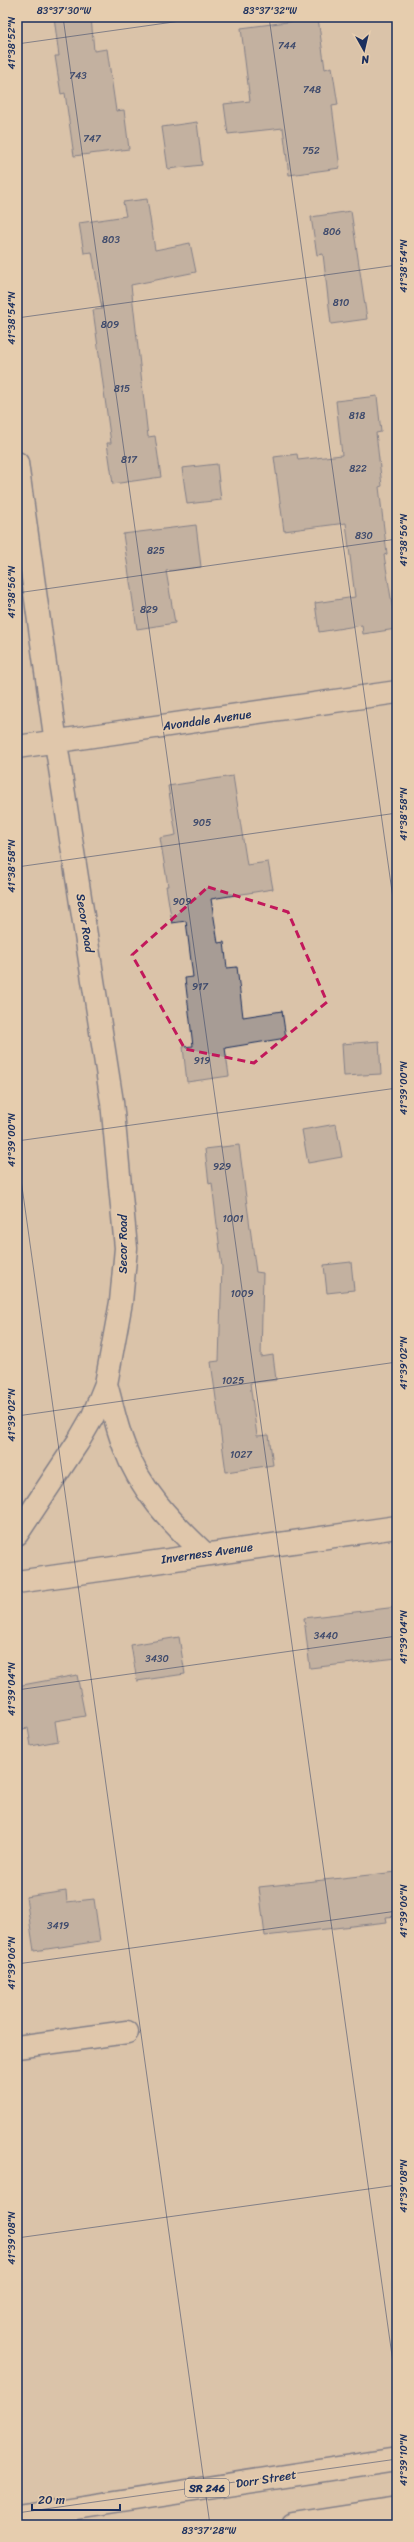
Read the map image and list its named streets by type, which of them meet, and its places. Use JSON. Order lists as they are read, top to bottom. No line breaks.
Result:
{"streets":{"street":["Avondale Avenue","Secor Road","Inverness Avenue","Dorr Street","SR 246"]},"crossings":[["Avondale Avenue","Secor Road"],["Secor Road","Inverness Avenue"]],"house_numbers":["744","743","748","747","752","806","803","810","809","815","818","817","822","830","825","829","905","909","917","919","929","1001","1009","1025","1027","3440","3430","3419"],"scale_bar":"20 m","north":"bottom","coordinates":["83°37'30\"W","83°37'32\"W","41°38'52\"N","41°38'54\"N","41°38'56\"N","41°38'58\"N","41°39'00\"N","41°39'02\"N","41°39'04\"N","41°39'06\"N","41°39'08\"N","41°39'10\"N","83°37'28\"W"]}
